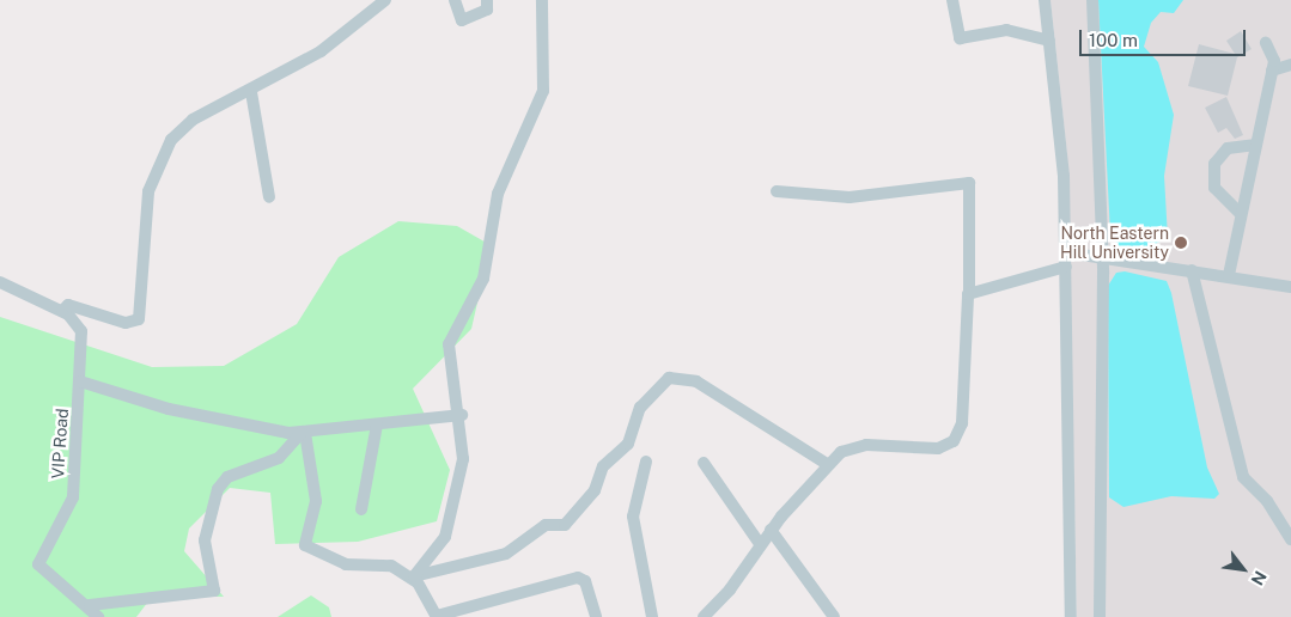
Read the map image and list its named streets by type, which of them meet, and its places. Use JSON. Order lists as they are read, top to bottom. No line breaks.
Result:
{"streets":{"street":["VIP Road"]},"places":["North Eastern Hill University"],"scale_bar":"100 m","north":"bottom right"}
